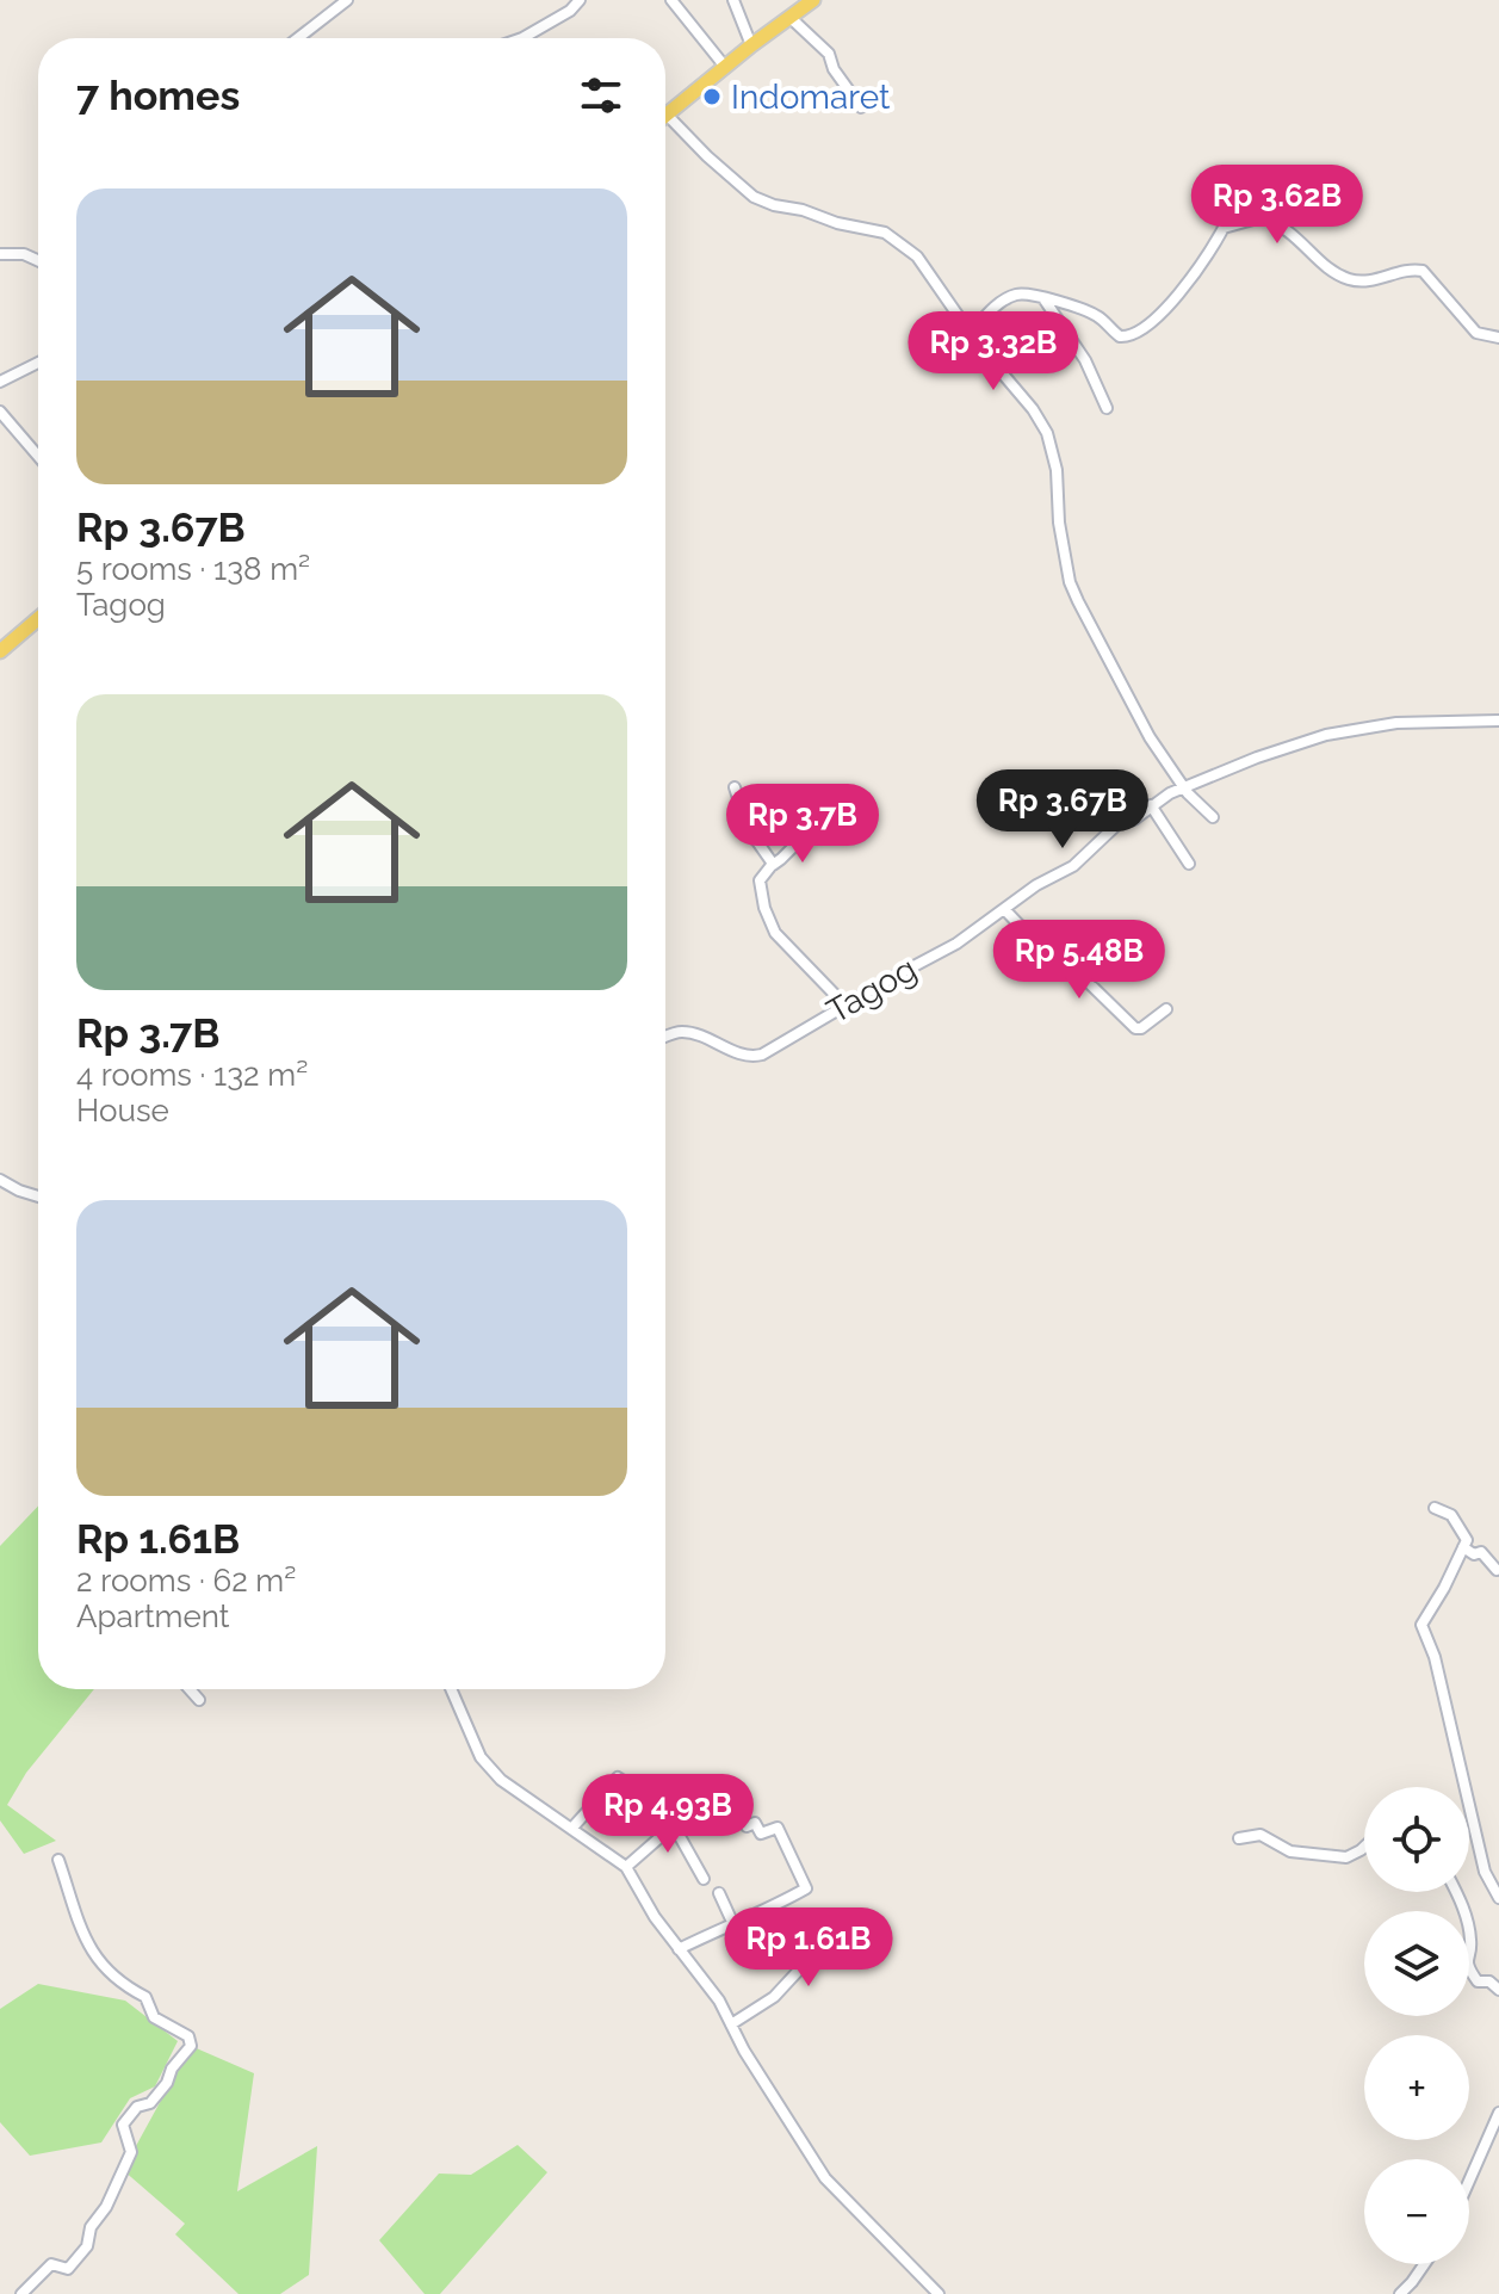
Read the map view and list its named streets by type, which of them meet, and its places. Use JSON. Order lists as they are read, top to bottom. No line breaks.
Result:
{"streets":{"street":["Tagog"]},"places":["Indomaret"],"page":{"heading":"7 homes","list":[{"name":"Rp 3.67B","note":"5 rooms · 138 m² · Tagog"},{"name":"Rp 3.7B","note":"4 rooms · 132 m² · House"},{"name":"Rp 1.61B","note":"2 rooms · 62 m² · Apartment"}],"price":["Rp 3.62B","Rp 3.32B","Rp 3.67B","Rp 3.7B","Rp 5.48B","Rp 4.93B","Rp 1.61B"],"map_buttons":["+","−"]}}
